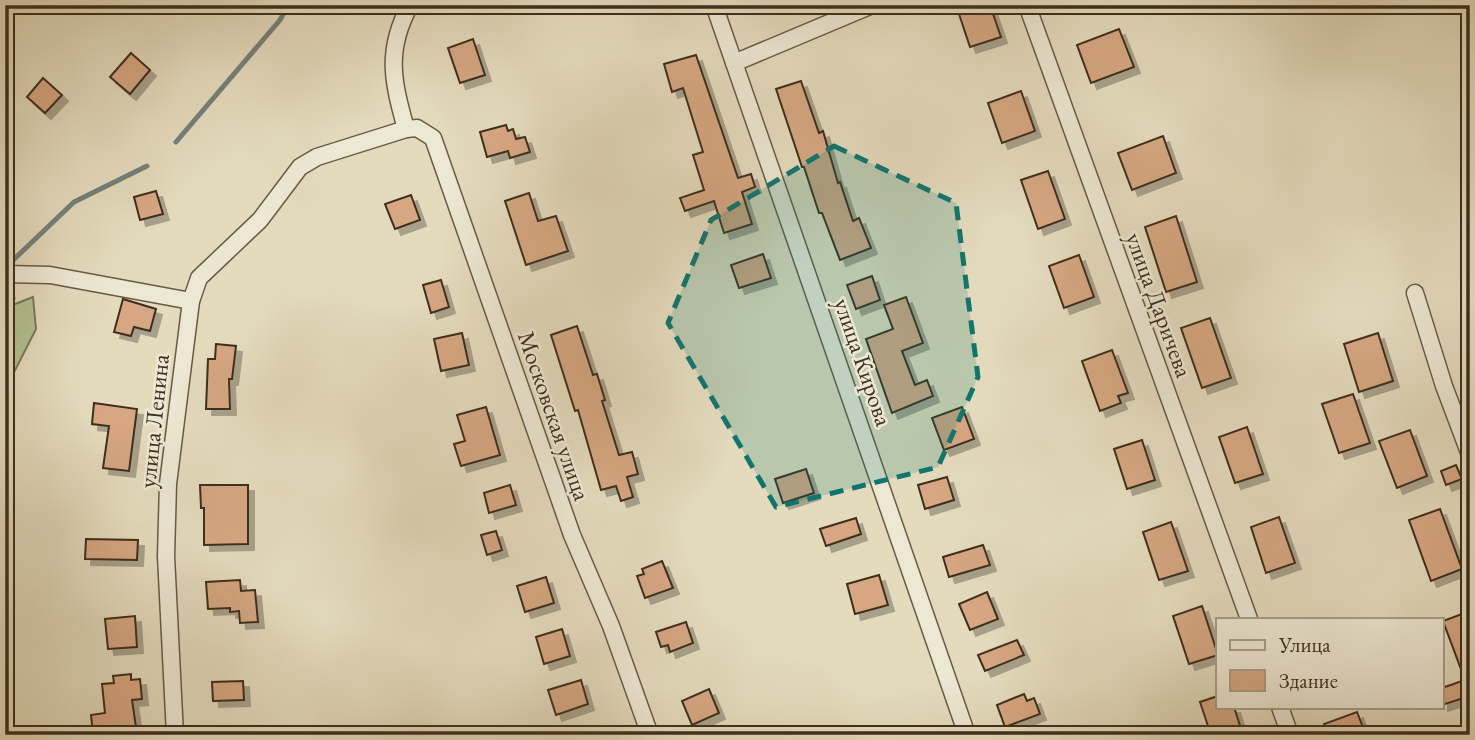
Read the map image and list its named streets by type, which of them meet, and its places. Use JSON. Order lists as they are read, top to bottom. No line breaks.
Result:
{"streets":{"street":["улица Даричева","улица Кирова","Московская улица","улица Ленина"]},"legend":["Улица","Здание"]}
